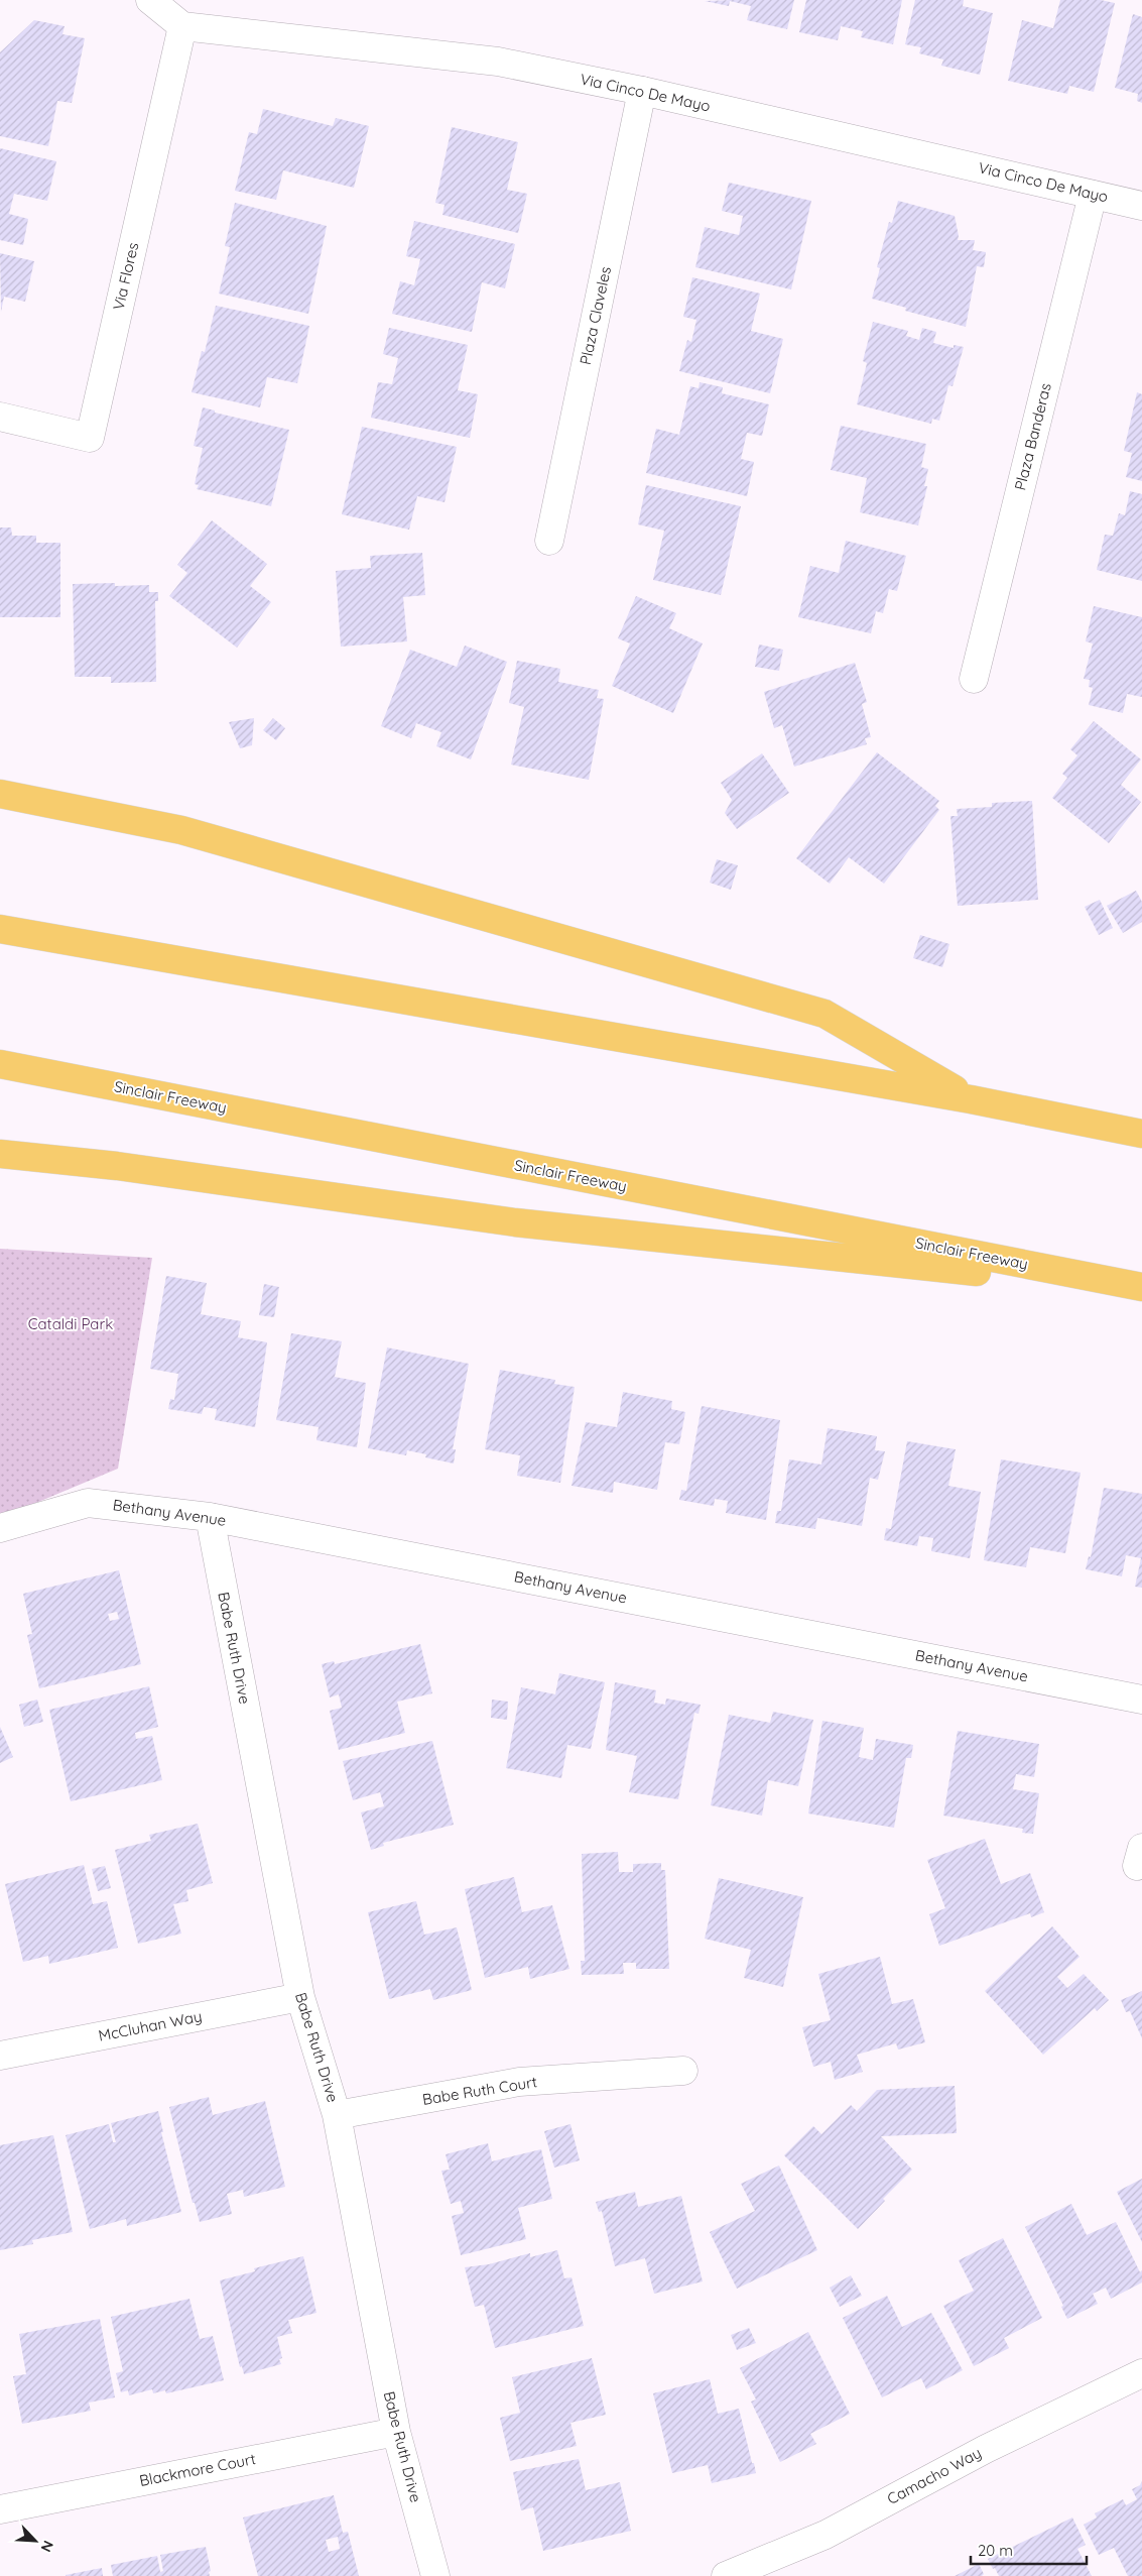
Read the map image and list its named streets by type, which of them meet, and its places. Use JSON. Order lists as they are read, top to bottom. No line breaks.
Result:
{"streets":{"highway":["Sinclair Freeway"],"street":["Via Cinco De Mayo","Via Flores","Plaza Claveles","Plaza Banderas","Bethany Avenue","Babe Ruth Drive","McCluhan Way","Babe Ruth Court","Blackmore Court","Camacho Way"]},"crossings":[["Via Cinco De Mayo","Via Flores"],["Via Cinco De Mayo","Plaza Claveles"],["Via Cinco De Mayo","Plaza Banderas"],["Bethany Avenue","Babe Ruth Drive"],["Babe Ruth Drive","McCluhan Way"],["Babe Ruth Drive","Babe Ruth Court"],["Babe Ruth Drive","Blackmore Court"]],"parks":["Cataldi Park"],"scale_bar":"20 m","north":"bottom right"}
